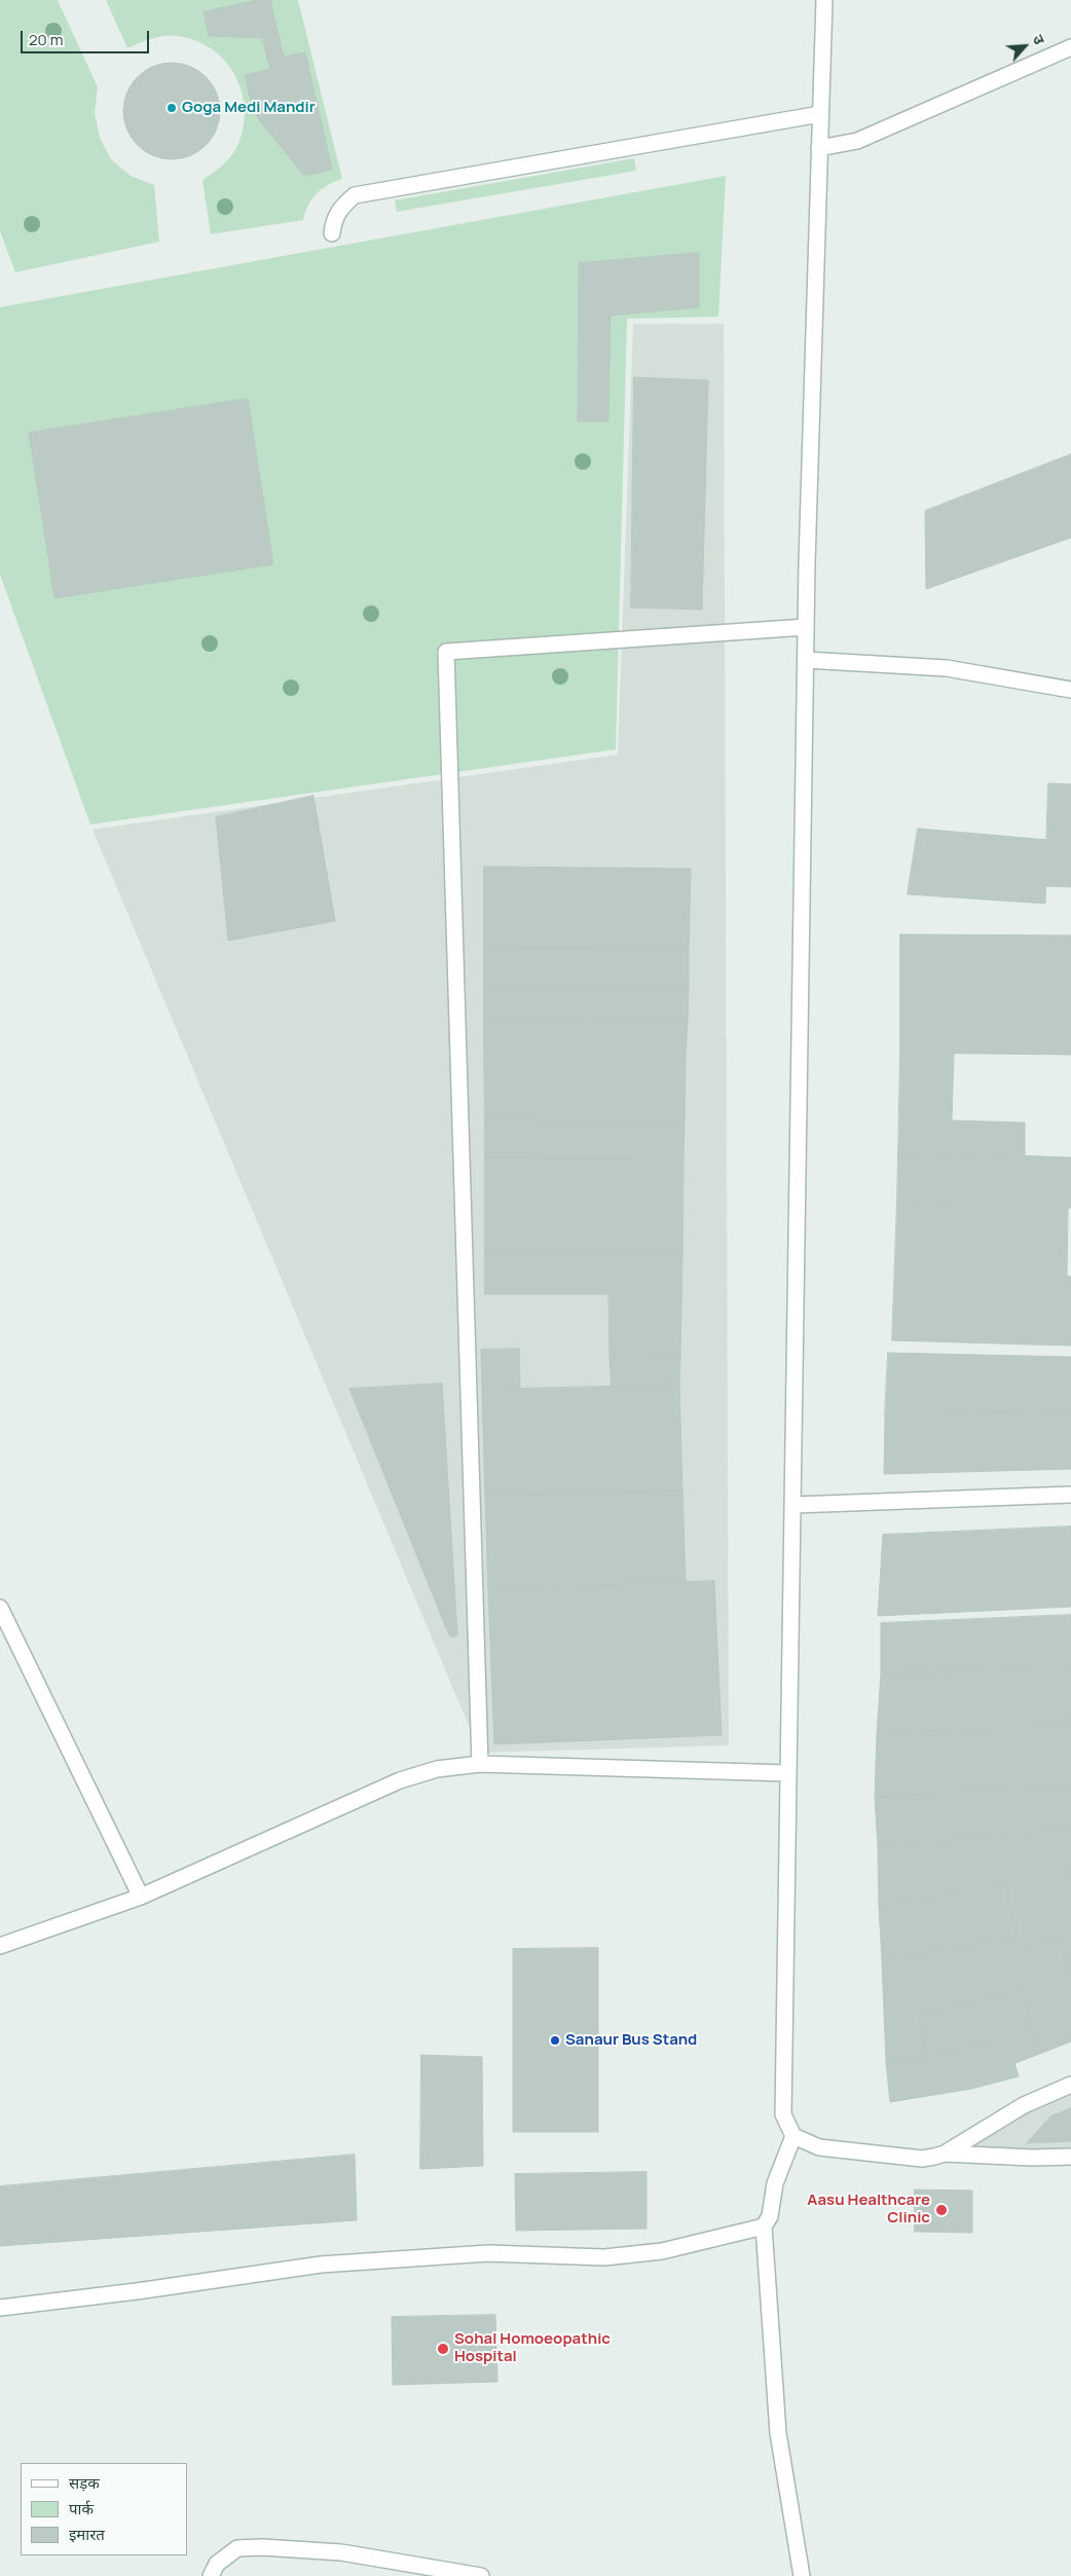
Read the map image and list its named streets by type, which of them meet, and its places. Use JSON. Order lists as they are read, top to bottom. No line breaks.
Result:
{"places":["Goga Medi Mandir","Sanaur Bus Stand","Aasu Healthcare Clinic","Sohal Homoeopathic Hospital"],"legend":["सड़क","पार्क","इमारत"],"scale_bar":"20 m","north":"top right"}
